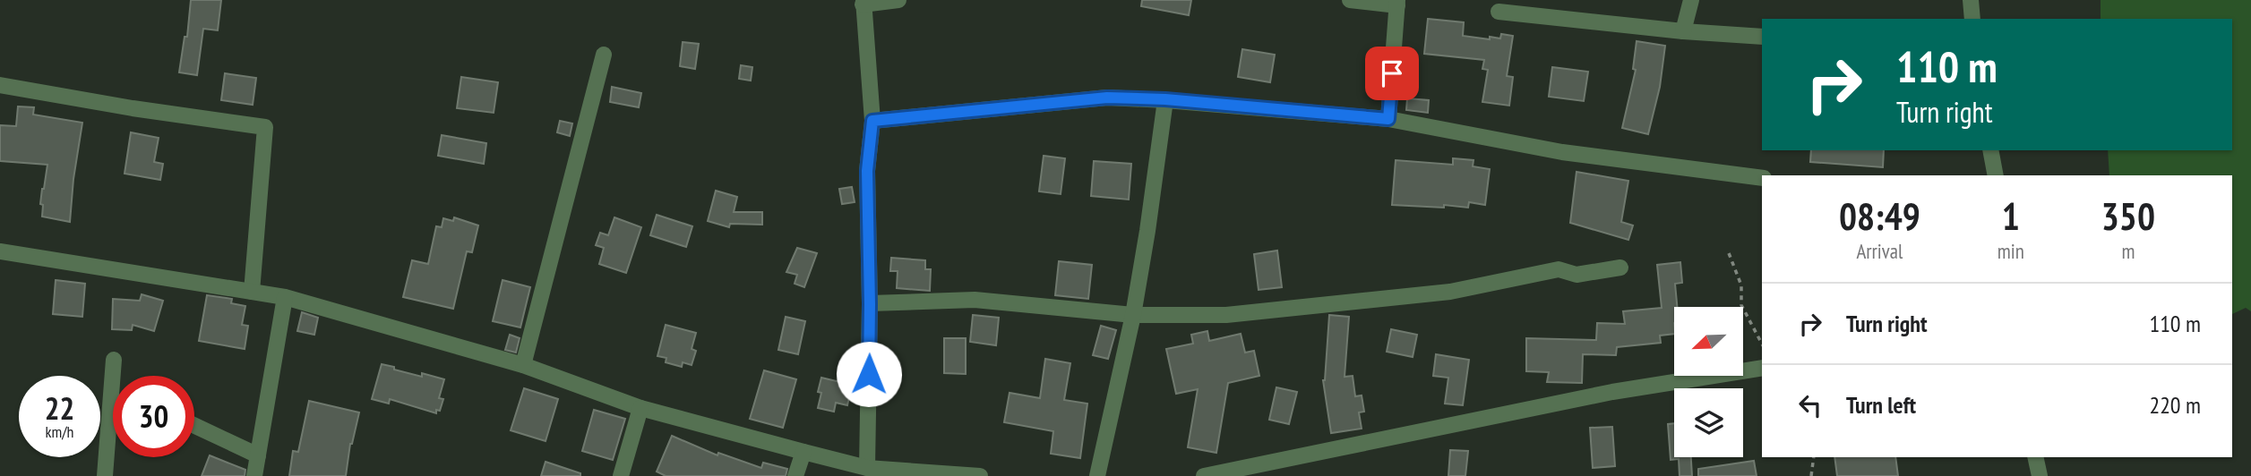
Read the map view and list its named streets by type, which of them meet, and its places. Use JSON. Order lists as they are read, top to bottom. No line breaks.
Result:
{"north":"bottom left","page":{"turn":["110 m","Turn right"],"eta":["08:49","Arrival","1","min","350","m"],"list":[{"name":"Turn right","value":"110 m"},{"name":"Turn left","value":"220 m"}],"speed":"22 km/h","limit":"30"}}
